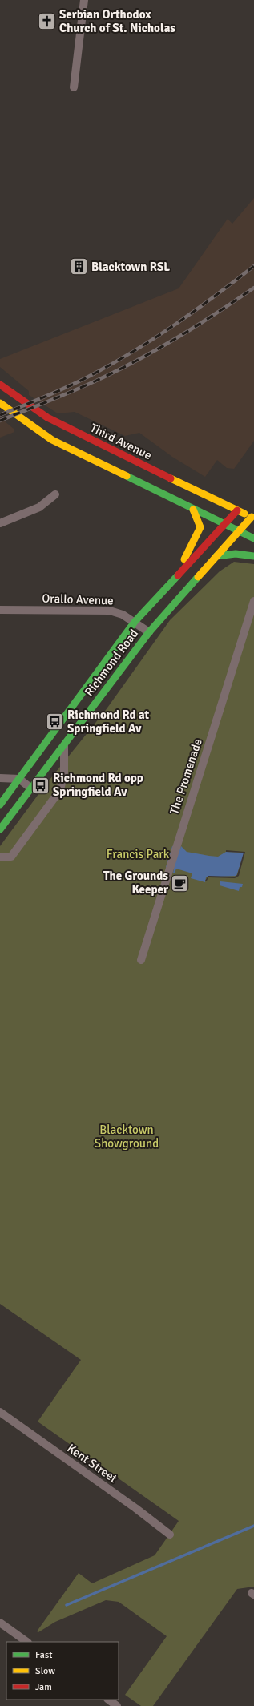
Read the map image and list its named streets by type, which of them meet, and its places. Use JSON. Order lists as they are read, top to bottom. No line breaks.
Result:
{"streets":{"main road":["Third Avenue","Richmond Road"],"street":["Orallo Avenue","The Promenade","Kent Street"]},"crossings":[["Third Avenue","Richmond Road"],["Orallo Avenue","Richmond Road"]],"parks":["Francis Park","Blacktown Showground"],"places":{"church":["Serbian Orthodox Church of St. Nicholas"],"building":["Blacktown RSL"],"bus stop":["Richmond Rd at Springfield Av","Richmond Rd opp Springfield Av"],"cafe":["The Grounds Keeper"]},"legend":["Fast","Slow","Jam"]}
